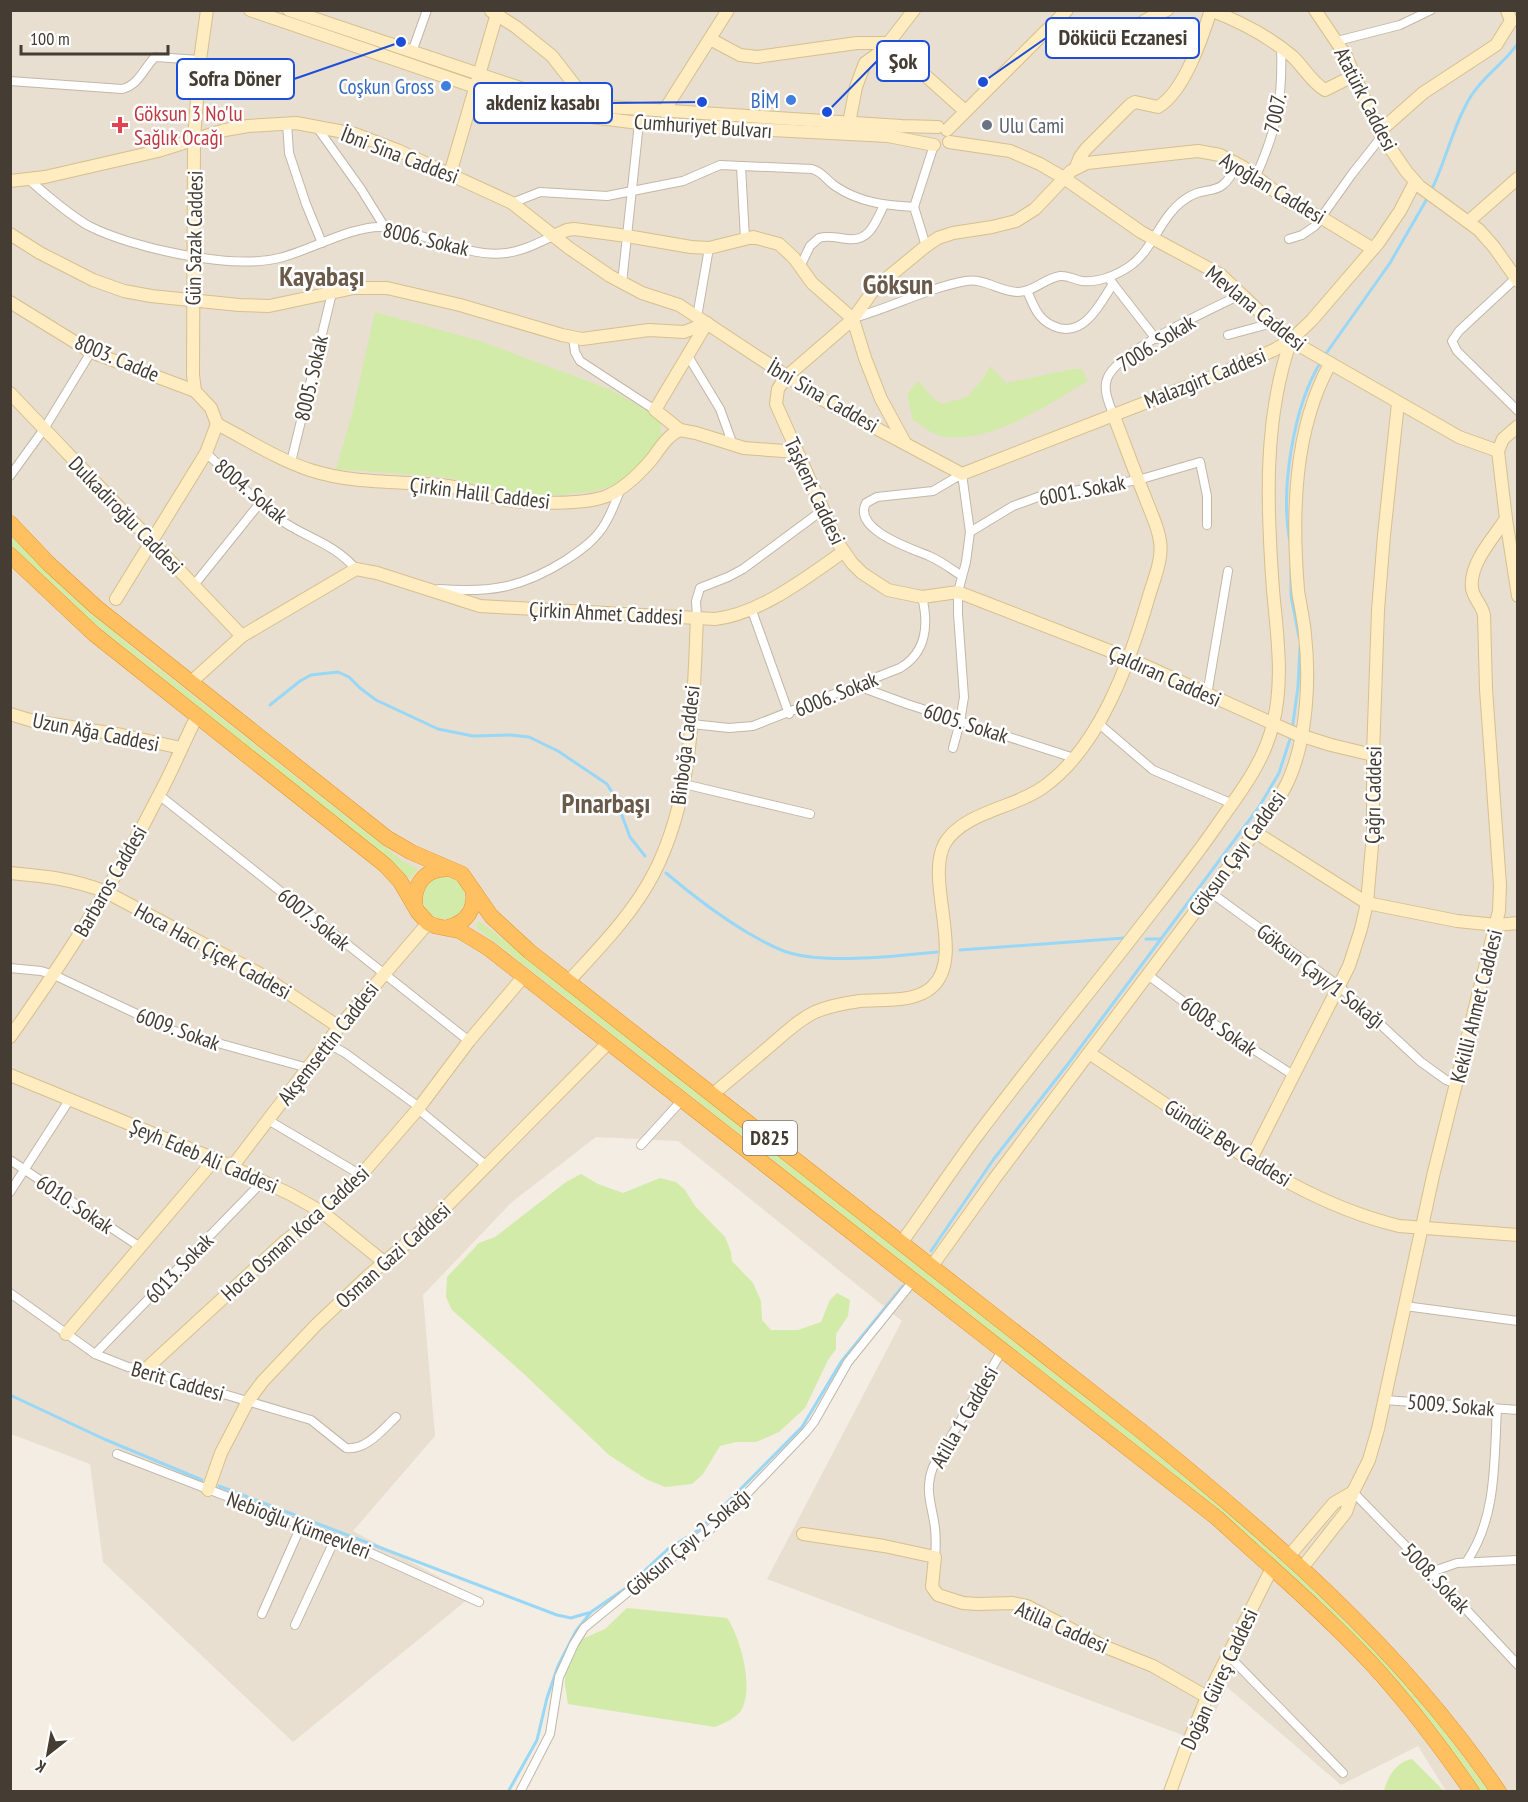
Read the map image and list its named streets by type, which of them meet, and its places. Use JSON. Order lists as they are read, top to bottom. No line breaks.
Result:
{"streets":{"highway":["D825"],"street":["Atatürk Caddesi","7007.","Cumhuriyet Bulvarı","İbni Sina Caddesi","Ayoğlan Caddesi","Gün Sazak Caddesi","8006. Sokak","Mevlana Caddesi","7006. Sokak","8003. Cadde","8005. Sokak","Malazgirt Caddesi","6001. Sokak","8004. Sokak","Taşkent Caddesi","Çirkin Halil Caddesi","Dulkadiroğlu Caddesi","Çirkin Ahmet Caddesi","Çaldıran Caddesi","6006. Sokak","6005. Sokak","Uzun Ağa Caddesi","Binboğa Caddesi","Çağrı Caddesi","Göksun Çayı Caddesi","Barbaros Caddesi","6007. Sokak","Hoca Hacı Çiçek Caddesi","Göksun Çayı/1 Sokağı","Kekilli Ahmet Caddesi","6008. Sokak","6009. Sokak","Akşemsettin Caddesi","Gündüz Bey Caddesi","Şeyh Edeb Ali Caddesi","6010. Sokak","Hoca Osman Koca Caddesi","Osman Gazi Caddesi","6013. Sokak","Berit Caddesi","5009. Sokak","Atilla 1 Caddesi","Nebioğlu Kümeevleri","Göksun Çayı 2 Sokağı","5008. Sokak","Atilla Caddesi","Doğan Güreş Caddesi"]},"crossings":[["Atatürk Caddesi","Malazgirt Caddesi"],["7007.","Ayoğlan Caddesi"],["Cumhuriyet Bulvarı","Mevlana Caddesi"],["İbni Sina Caddesi","Ayoğlan Caddesi"],["İbni Sina Caddesi","Gün Sazak Caddesi"],["İbni Sina Caddesi","8006. Sokak"],["İbni Sina Caddesi","Malazgirt Caddesi"],["İbni Sina Caddesi","Taşkent Caddesi"],["Ayoğlan Caddesi","Mevlana Caddesi"],["Ayoğlan Caddesi","Malazgirt Caddesi"],["Ayoğlan Caddesi","Taşkent Caddesi"],["Gün Sazak Caddesi","8006. Sokak"],["Gün Sazak Caddesi","8003. Cadde"],["Mevlana Caddesi","7006. Sokak"],["Mevlana Caddesi","Malazgirt Caddesi"],["Mevlana Caddesi","Çağrı Caddesi"],["Mevlana Caddesi","Göksun Çayı Caddesi"],["7006. Sokak","Malazgirt Caddesi"],["8005. Sokak","Çirkin Halil Caddesi"],["Malazgirt Caddesi","Göksun Çayı Caddesi"],["8004. Sokak","Çirkin Ahmet Caddesi"],["Taşkent Caddesi","Çirkin Ahmet Caddesi"],["Taşkent Caddesi","Çaldıran Caddesi"],["Taşkent Caddesi","6006. Sokak"],["Çirkin Ahmet Caddesi","Binboğa Caddesi"],["Çaldıran Caddesi","Çağrı Caddesi"],["Çaldıran Caddesi","Göksun Çayı Caddesi"],["6006. Sokak","6005. Sokak"],["6006. Sokak","Binboğa Caddesi"],["Uzun Ağa Caddesi","Barbaros Caddesi"],["Binboğa Caddesi","D825"],["Çağrı Caddesi","Göksun Çayı/1 Sokağı"],["Çağrı Caddesi","6008. Sokak"],["Çağrı Caddesi","Gündüz Bey Caddesi"],["Göksun Çayı Caddesi","Göksun Çayı/1 Sokağı"],["Göksun Çayı Caddesi","6008. Sokak"],["Göksun Çayı Caddesi","D825"],["Göksun Çayı Caddesi","Gündüz Bey Caddesi"],["Barbaros Caddesi","6007. Sokak"],["Barbaros Caddesi","Hoca Hacı Çiçek Caddesi"],["Barbaros Caddesi","6009. Sokak"],["6007. Sokak","Akşemsettin Caddesi"],["6007. Sokak","Hoca Osman Koca Caddesi"],["Hoca Hacı Çiçek Caddesi","Akşemsettin Caddesi"],["Göksun Çayı/1 Sokağı","Kekilli Ahmet Caddesi"],["Kekilli Ahmet Caddesi","D825"],["Kekilli Ahmet Caddesi","Gündüz Bey Caddesi"],["Kekilli Ahmet Caddesi","5009. Sokak"],["Kekilli Ahmet Caddesi","5008. Sokak"],["6009. Sokak","Akşemsettin Caddesi"],["Akşemsettin Caddesi","D825"],["Akşemsettin Caddesi","Şeyh Edeb Ali Caddesi"],["D825","Hoca Osman Koca Caddesi"],["D825","Osman Gazi Caddesi"],["D825","Atilla 1 Caddesi"],["D825","Göksun Çayı 2 Sokağı"],["D825","Doğan Güreş Caddesi"],["Şeyh Edeb Ali Caddesi","Hoca Osman Koca Caddesi"],["Şeyh Edeb Ali Caddesi","Osman Gazi Caddesi"],["Şeyh Edeb Ali Caddesi","6013. Sokak"],["Hoca Osman Koca Caddesi","Berit Caddesi"],["Osman Gazi Caddesi","Berit Caddesi"],["Osman Gazi Caddesi","Nebioğlu Kümeevleri"],["6013. Sokak","Berit Caddesi"],["Atilla 1 Caddesi","Atilla Caddesi"],["Atilla Caddesi","Doğan Güreş Caddesi"]],"districts":["Kayabaşı","Göksun","Pınarbaşı"],"places":{"other":["Sofra Döner","Dökücü Eczanesi","Coşkun Gross","BİM","akdeniz kasabı","Şok","Ulu Cami"],"health":["Göksun 3 No'lu Sağlık Ocağı"]},"scale_bar":"100 m","north":"bottom left"}
